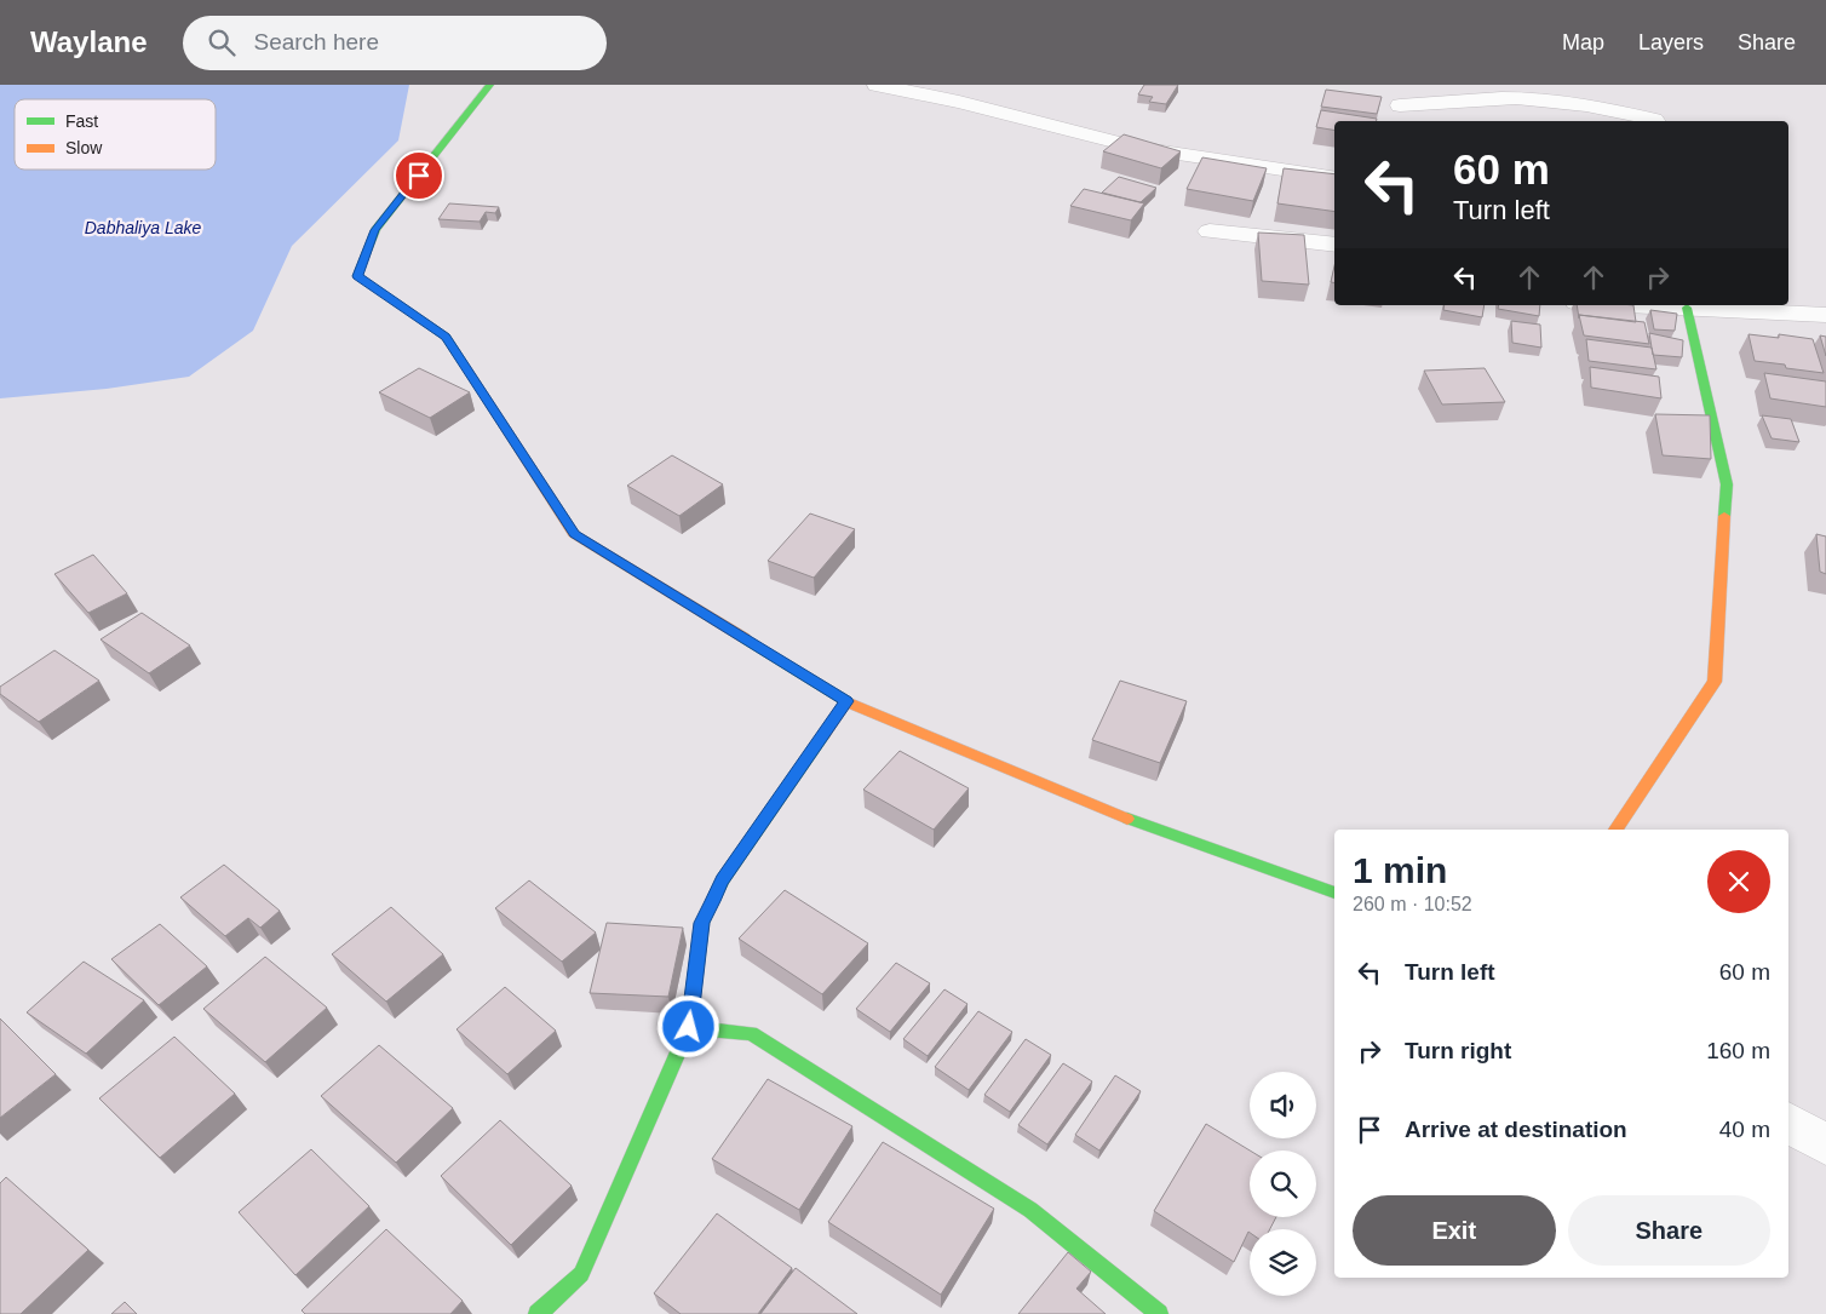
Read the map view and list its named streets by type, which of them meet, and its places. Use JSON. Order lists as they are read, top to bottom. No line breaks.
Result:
{"water":["Dabhaliya Lake"],"legend":["Fast","Slow"],"page":{"header":"Waylane","search":"Search here","nav":["Map","Layers","Share"],"turn":["60 m","Turn left"],"heading":["1 min","260 m · 10:52"],"list":[{"name":"Turn left","value":"60 m"},{"name":"Turn right","value":"160 m"},{"name":"Arrive at destination","value":"40 m"}],"buttons":["Exit","Share"]}}
